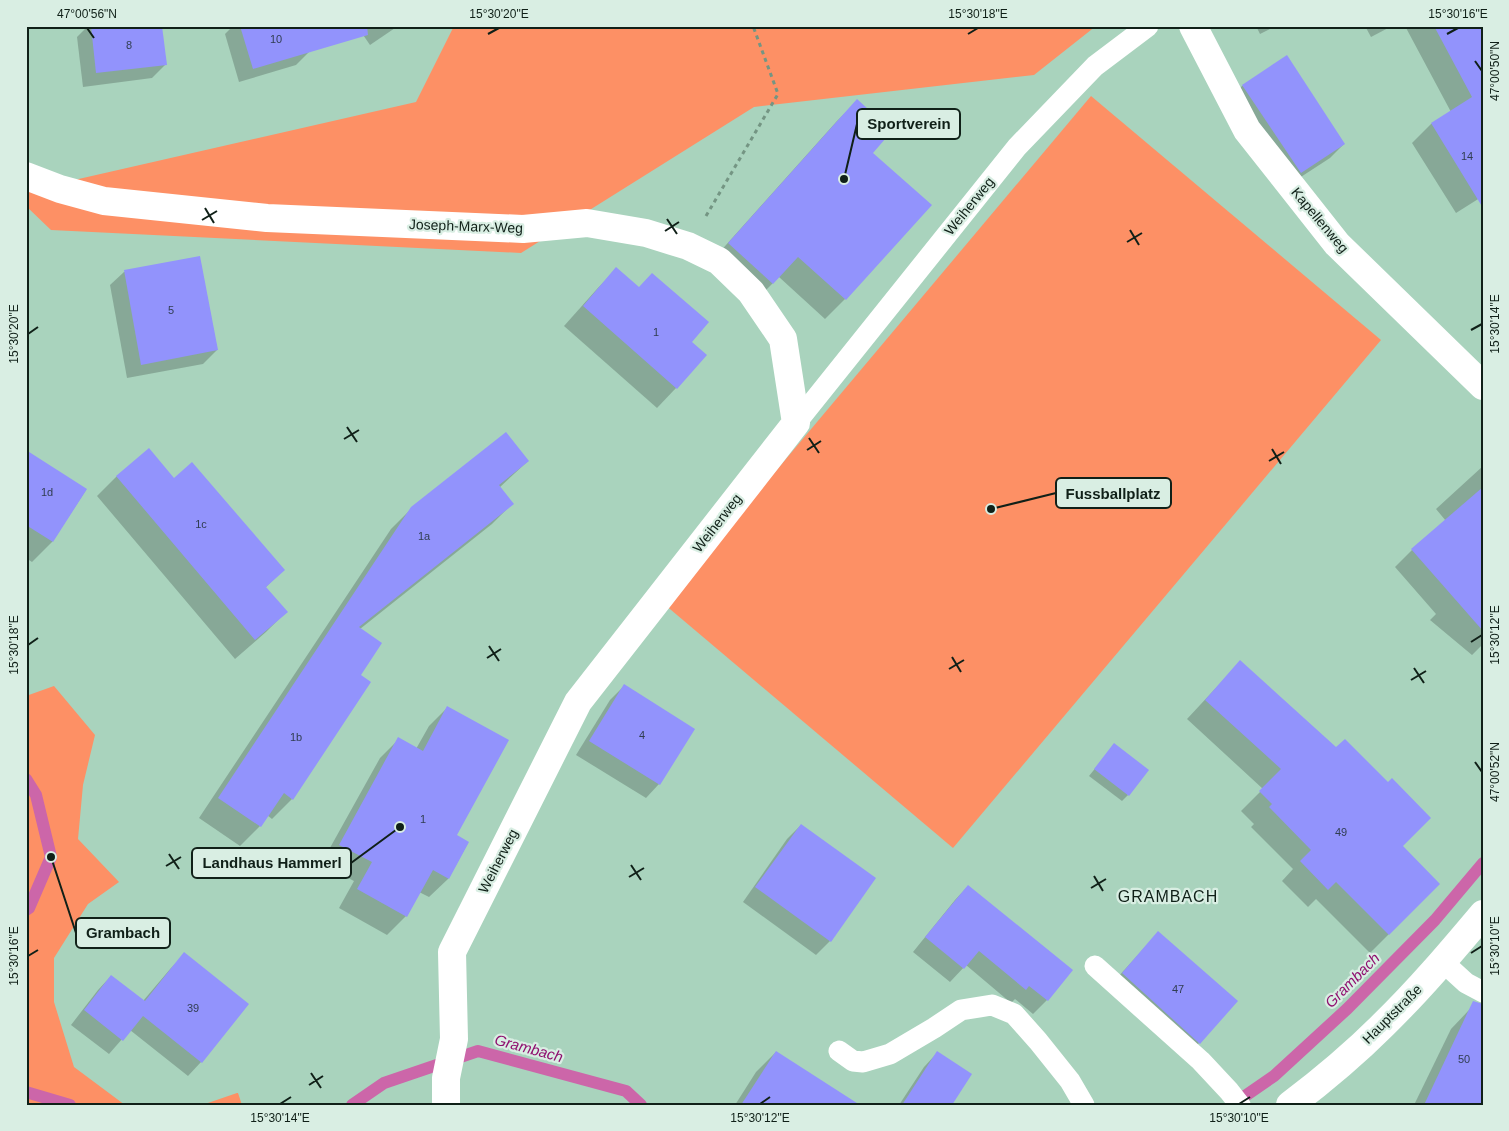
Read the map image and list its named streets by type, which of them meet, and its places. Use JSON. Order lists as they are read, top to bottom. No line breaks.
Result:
{"streets":{"street":["Weiherweg","Kapellenweg","Joseph-Marx-Weg","Hauptstraße"]},"crossings":[["Weiherweg","Joseph-Marx-Weg"]],"districts":["GRAMBACH"],"water":["Grambach"],"places":["Sportverein","Fussballplatz","Landhaus Hammerl","Grambach"],"house_numbers":["10","8","14","5","1","1d","1c","1a","4","1b","1","49","47","39","50"],"coordinates":["47°00'56\"N","15°30'20\"E","15°30'18\"E","15°30'16\"E","47°00'50\"N","15°30'14\"E","15°30'12\"E","47°00'52\"N","15°30'10\"E"]}
